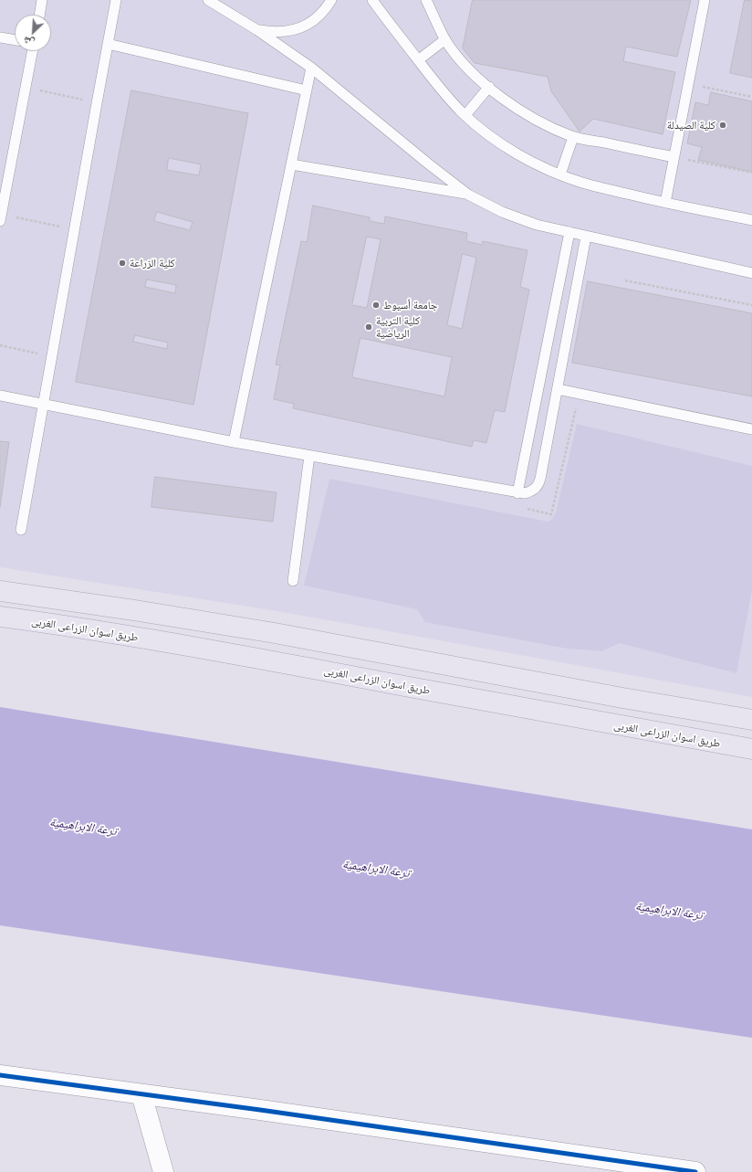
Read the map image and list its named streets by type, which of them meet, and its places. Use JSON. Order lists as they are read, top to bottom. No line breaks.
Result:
{"streets":{"main road":["طريق اسوان الزراعى الغربى"]},"water":["ترعة الابراهيمية"],"places":["كلية الصيدلة","كلية الزراعة","جامعة أسيوط","كلية التربية الرياضية"],"north":"bottom left"}
